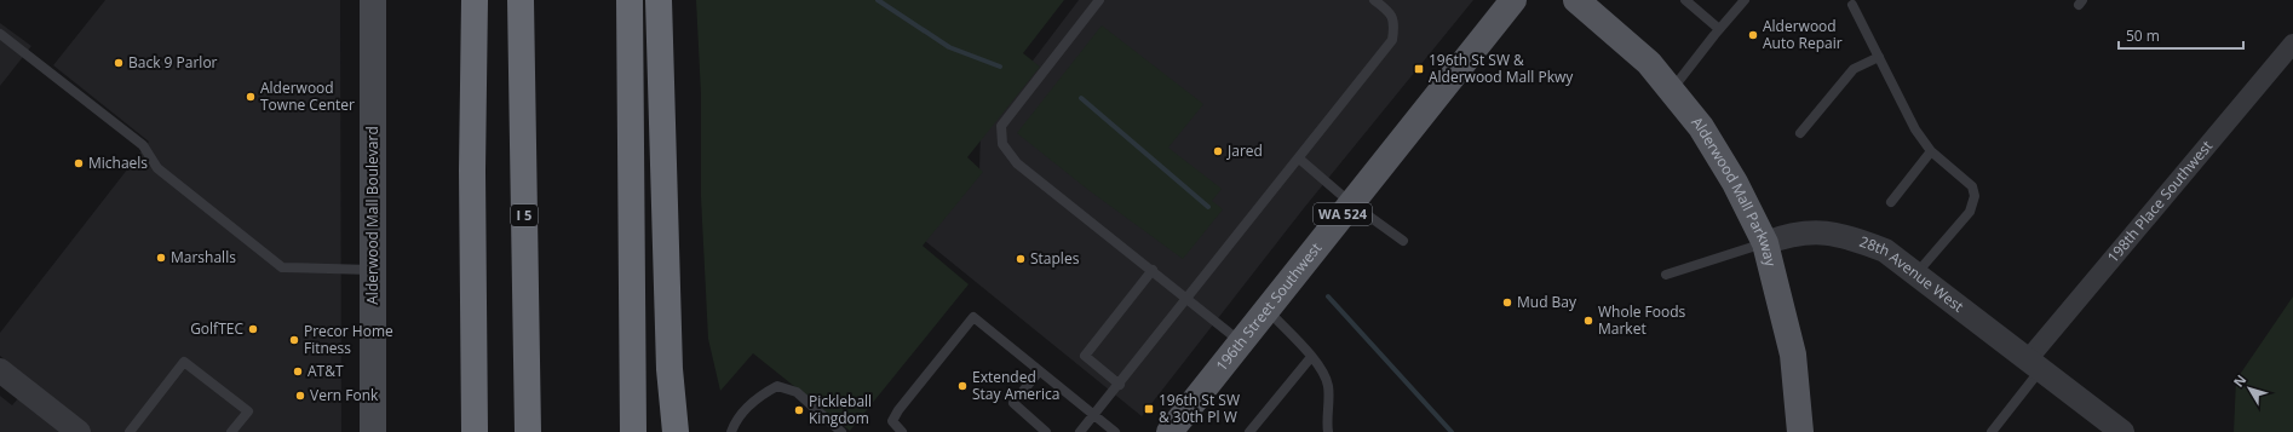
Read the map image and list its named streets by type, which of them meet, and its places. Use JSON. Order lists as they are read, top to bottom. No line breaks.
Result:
{"streets":{"highway":["I 5"],"main road":["Alderwood Mall Parkway","WA 524","Alderwood Mall Boulevard","196th Street Southwest"],"street":["198th Place Southwest","28th Avenue West"]},"crossings":[["Alderwood Mall Parkway","28th Avenue West"],["198th Place Southwest","28th Avenue West"]],"places":{"other":["Alderwood Auto Repair","Back 9 Parlor","Alderwood Towne Center","Jared","Michaels","Marshalls","Staples","Mud Bay","Whole Foods Market","GolfTEC","Precor Home Fitness","AT&T","Extended Stay America","Vern Fonk","Pickleball Kingdom"],"transit":["196th St SW & Alderwood Mall Pkwy","196th St SW & 30th Pl W"]},"scale_bar":"50 m","north":"top left"}
